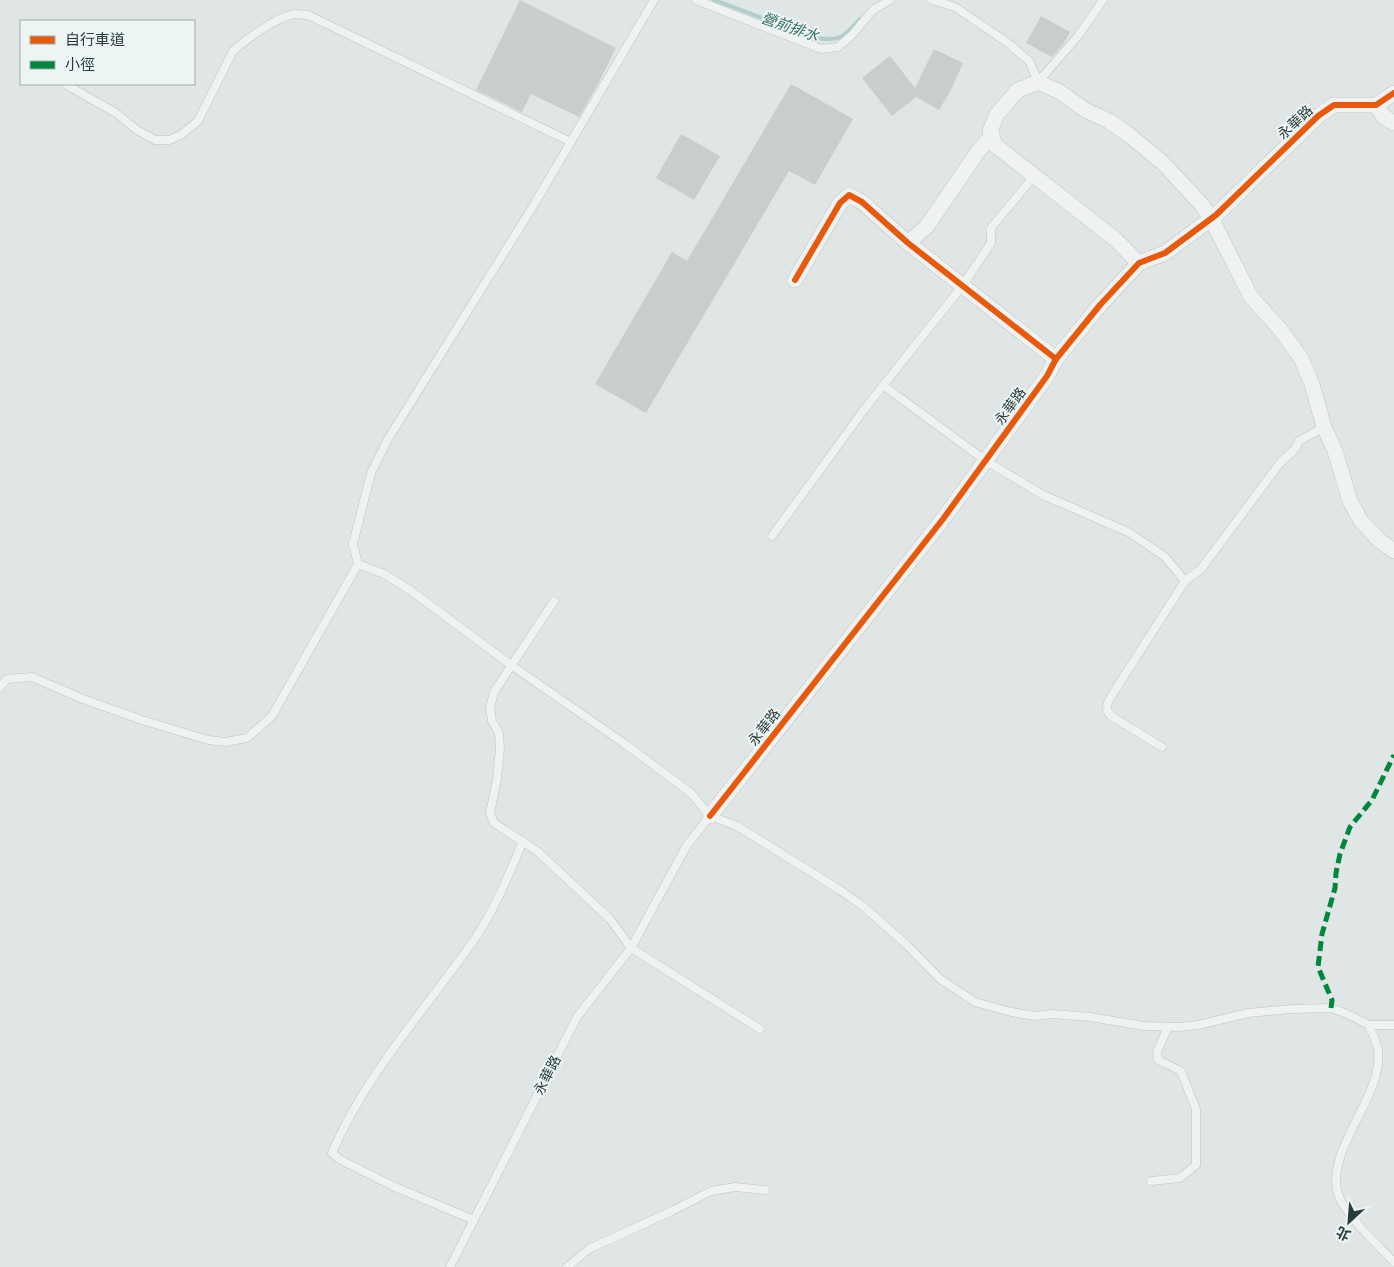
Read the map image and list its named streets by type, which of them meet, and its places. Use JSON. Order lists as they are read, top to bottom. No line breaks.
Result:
{"streets":{"street":["永華路"]},"water":["營前排水"],"legend":["自行車道","小徑"],"north":"bottom left"}
